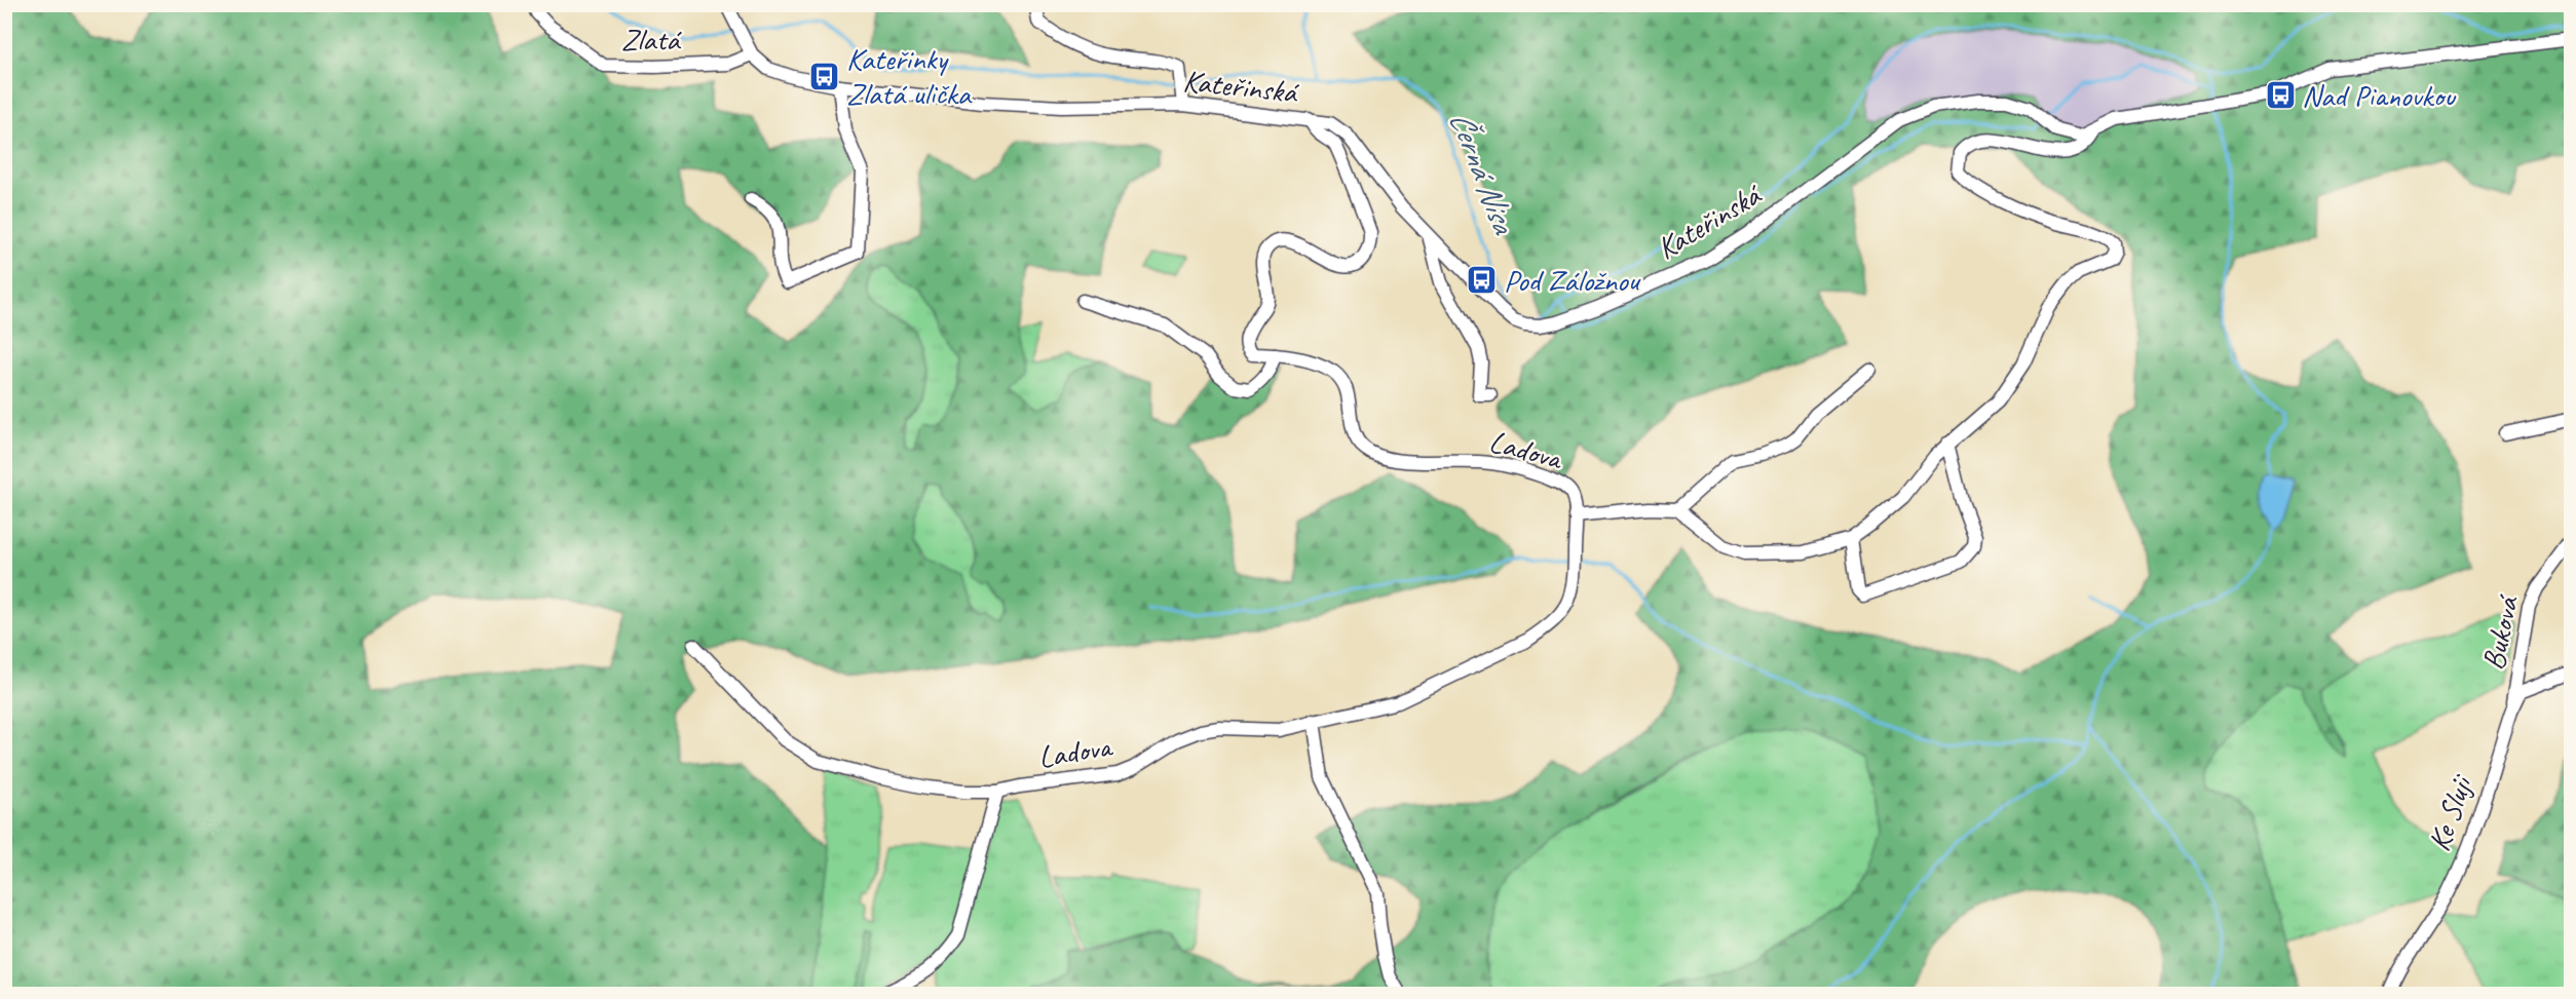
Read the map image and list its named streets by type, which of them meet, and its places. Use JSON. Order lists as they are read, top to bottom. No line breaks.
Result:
{"streets":{"street":["Zlatá","Kateřinská","Ladova","Buková","Ke Sluji"]},"crossings":[["Zlatá","Kateřinská"],["Kateřinská","Ladova"],["Buková","Ke Sluji"]],"water":["Černá Nisa"],"places":{"bus stop":["Kateřinky Zlatá ulička","Nad Pianovkou","Pod Záložnou"]}}
